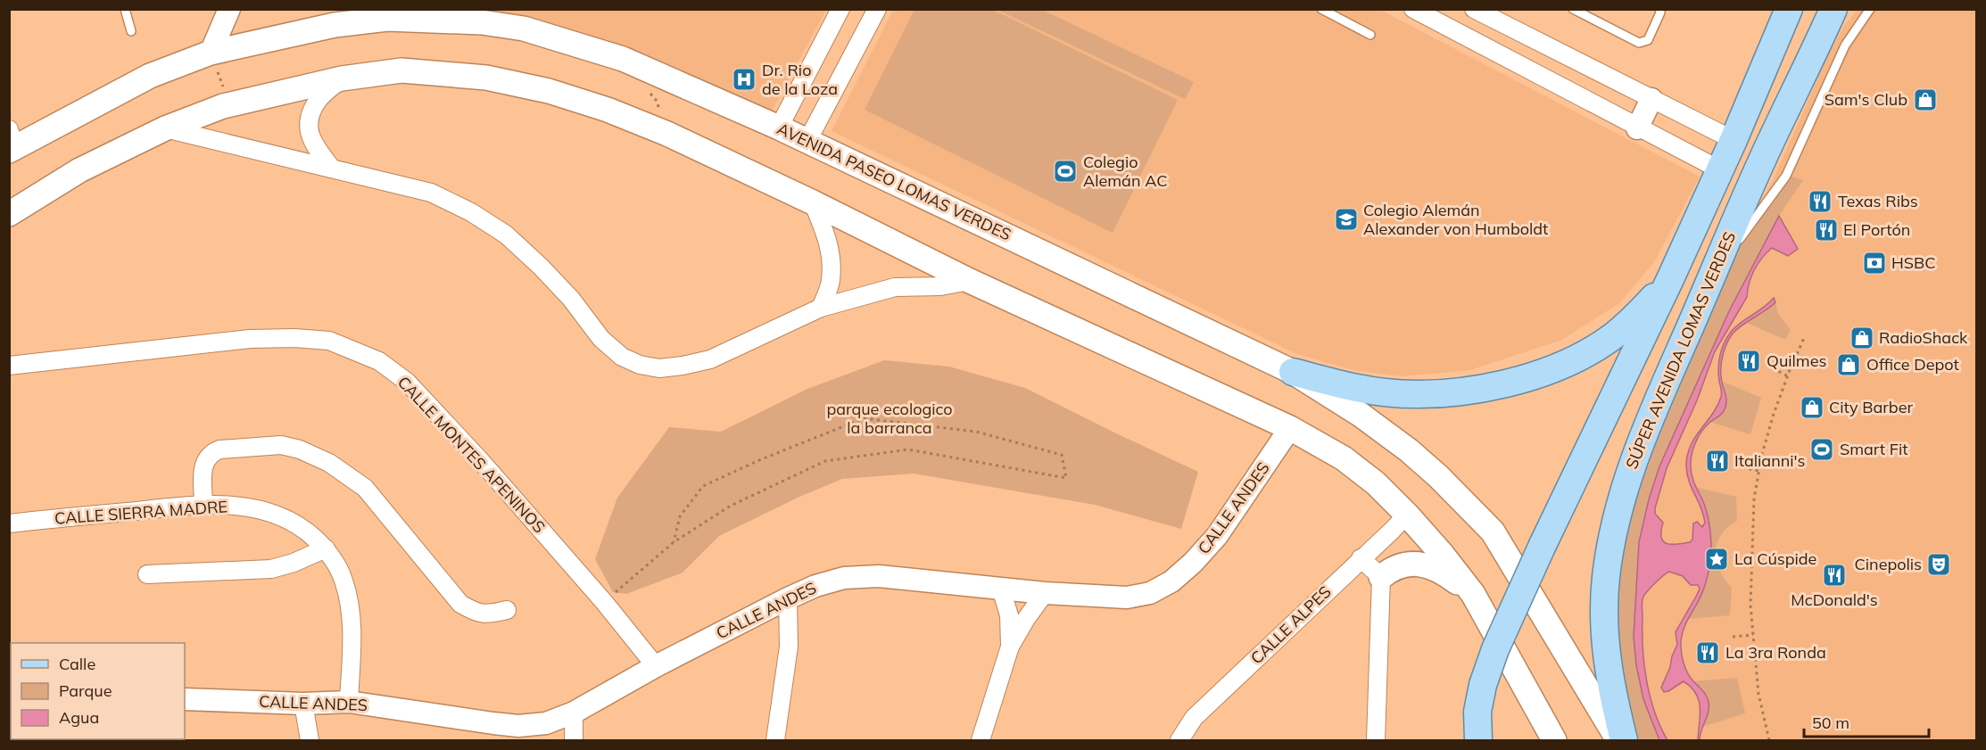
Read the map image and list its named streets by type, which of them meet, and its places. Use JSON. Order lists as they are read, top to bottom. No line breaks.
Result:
{"streets":{"main road":["AVENIDA PASEO LOMAS VERDES","SÚPER AVENIDA LOMAS VERDES"],"street":["CALLE MONTES APENINOS","CALLE ANDES","CALLE SIERRA MADRE","CALLE ALPES"]},"crossings":[["CALLE MONTES APENINOS","CALLE ANDES"],["CALLE ANDES","CALLE SIERRA MADRE"]],"parks":["parque ecologico la barranca"],"places":{"hospital":["Dr. Rio de la Loza"],"shop":["Sam's Club","RadioShack","Office Depot","City Barber"],"sports":["Colegio Alemán AC","Smart Fit"],"restaurant":["Texas Ribs","El Portón","Quilmes","Italianni's","McDonald's","La 3ra Ronda"],"school or university":["Colegio Alemán Alexander von Humboldt"],"bank":["HSBC"],"place":["La Cúspide"],"theatre":["Cinepolis"]},"legend":["Calle","Parque","Agua"],"scale_bar":"50 m"}
